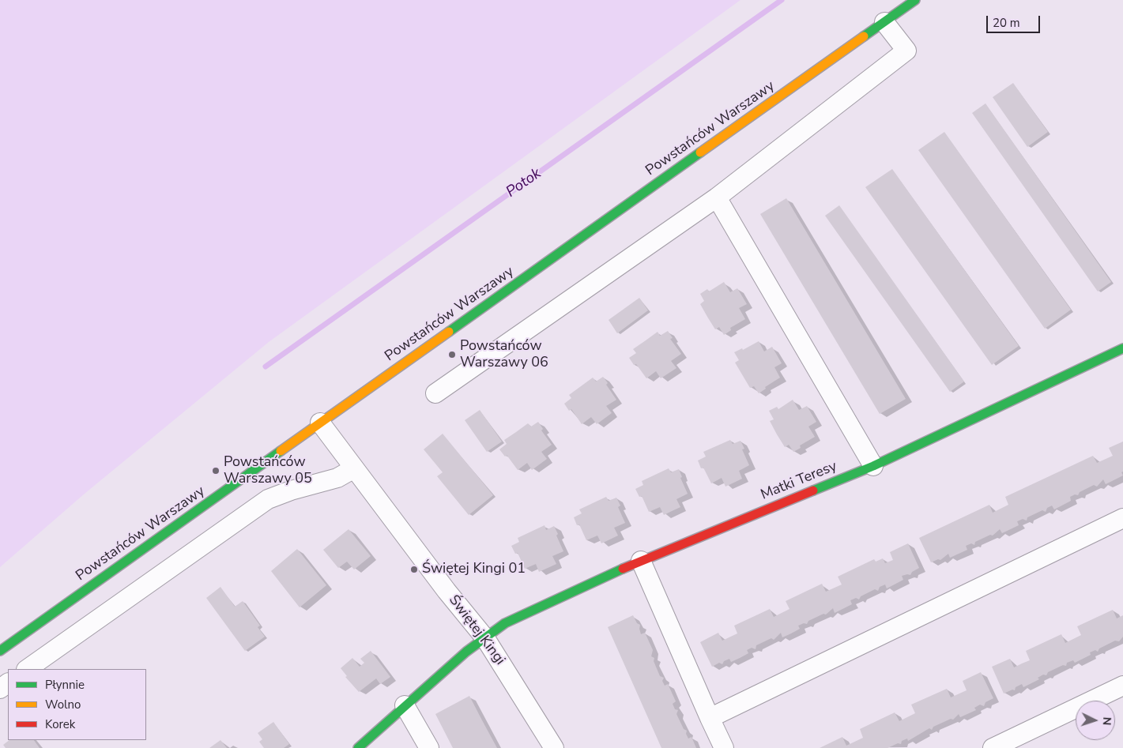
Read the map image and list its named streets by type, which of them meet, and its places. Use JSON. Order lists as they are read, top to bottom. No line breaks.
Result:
{"streets":{"street":["Powstańców Warszawy","Matki Teresy","Świętej Kingi"]},"crossings":[["Powstańców Warszawy","Świętej Kingi"],["Matki Teresy","Świętej Kingi"]],"water":["Potok"],"places":["Powstańców Warszawy 06","Powstańców Warszawy 05","Świętej Kingi 01"],"legend":["Płynnie","Wolno","Korek"],"scale_bar":"20 m","north":"right"}
